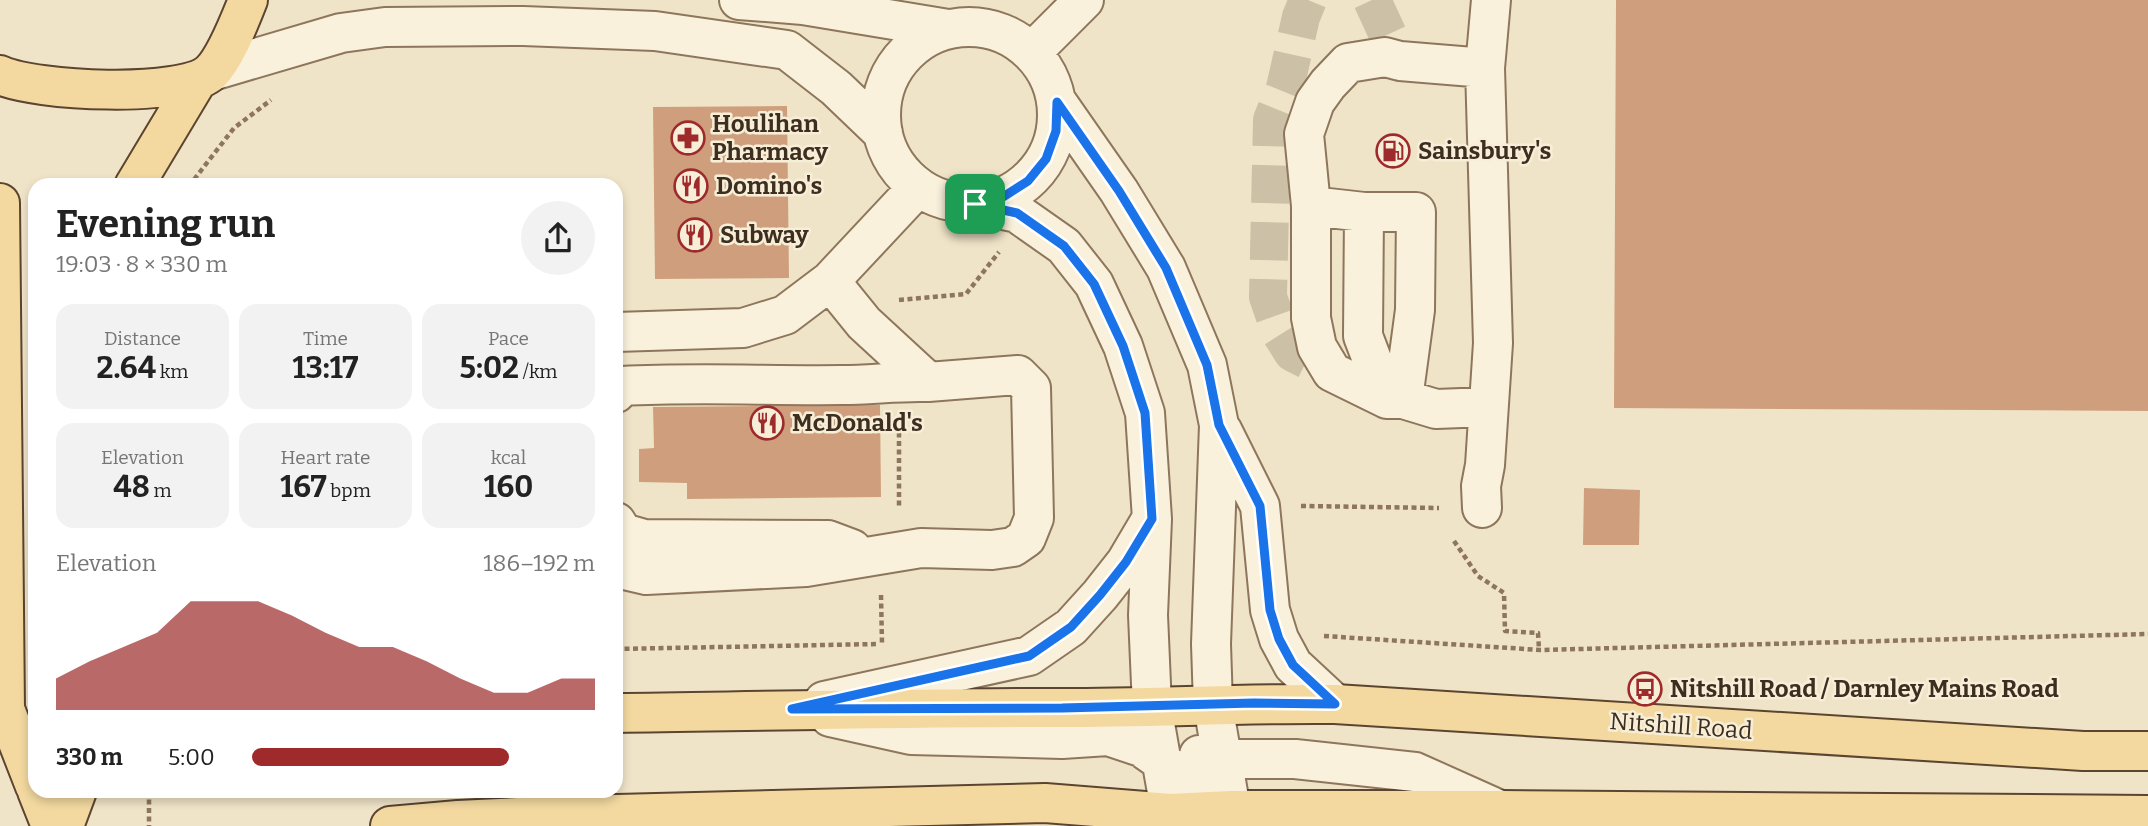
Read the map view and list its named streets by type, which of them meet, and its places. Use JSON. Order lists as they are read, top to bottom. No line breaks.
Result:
{"streets":{"main road":["Nitshill Road"]},"places":{"pharmacy":["Houlihan Pharmacy"],"fuel station":["Sainsbury's"],"restaurant":["Domino's","Subway","McDonald's"],"bus stop":["Nitshill Road / Darnley Mains Road"]},"page":{"heading":["Evening run","19:03 · 8 × 330 m"],"stats":[["Distance","2.64 km"],["Time","13:17"],["Pace","5:02 /km"],["Elevation","48 m"],["Heart rate","167 bpm"],["kcal","160"]],"chart":["Elevation","186–192 m"],"list":[{"name":"330 m","note":"5:00"}]}}
